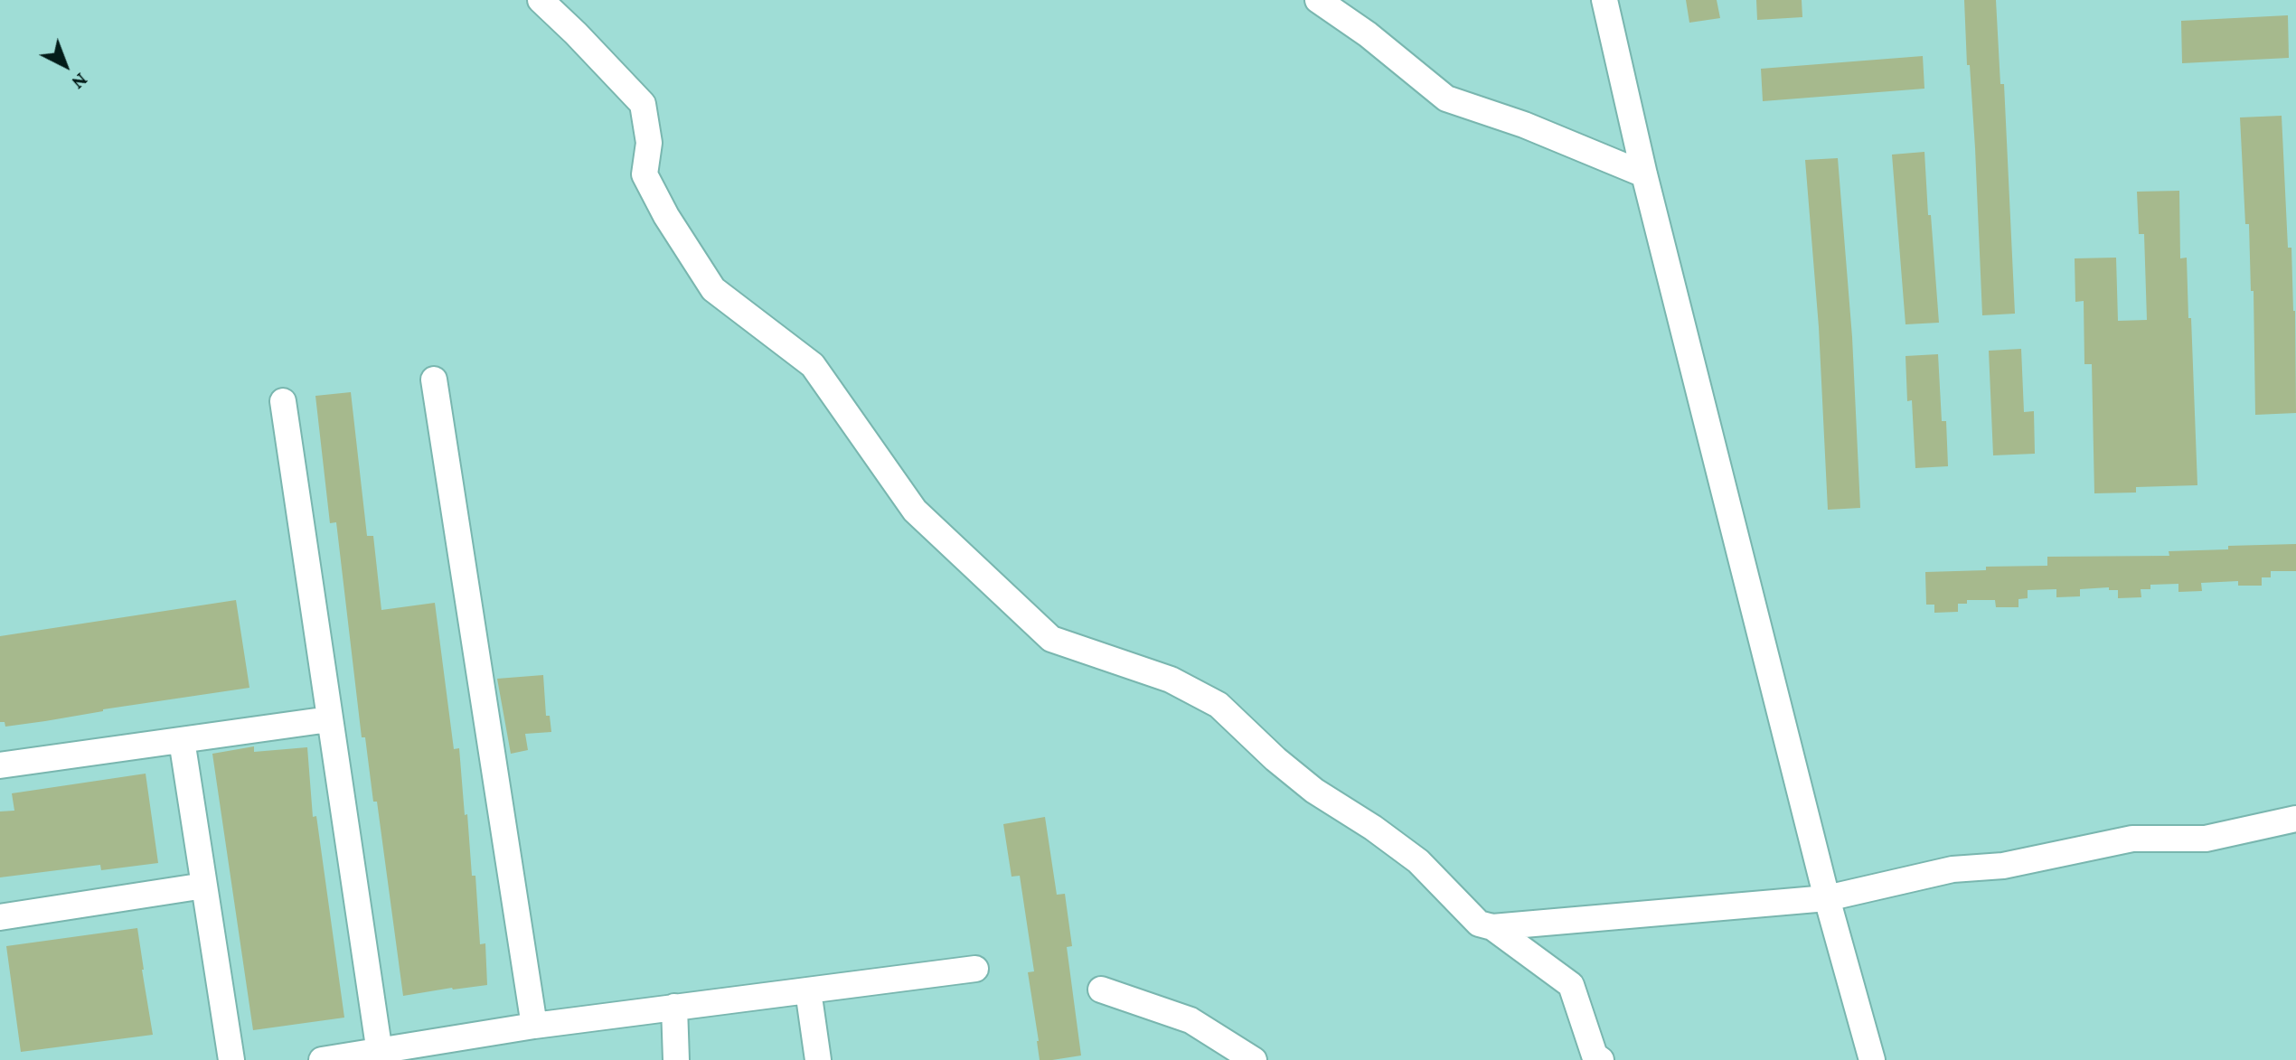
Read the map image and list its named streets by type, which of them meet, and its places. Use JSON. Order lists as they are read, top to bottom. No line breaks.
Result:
{"north":"bottom right"}
